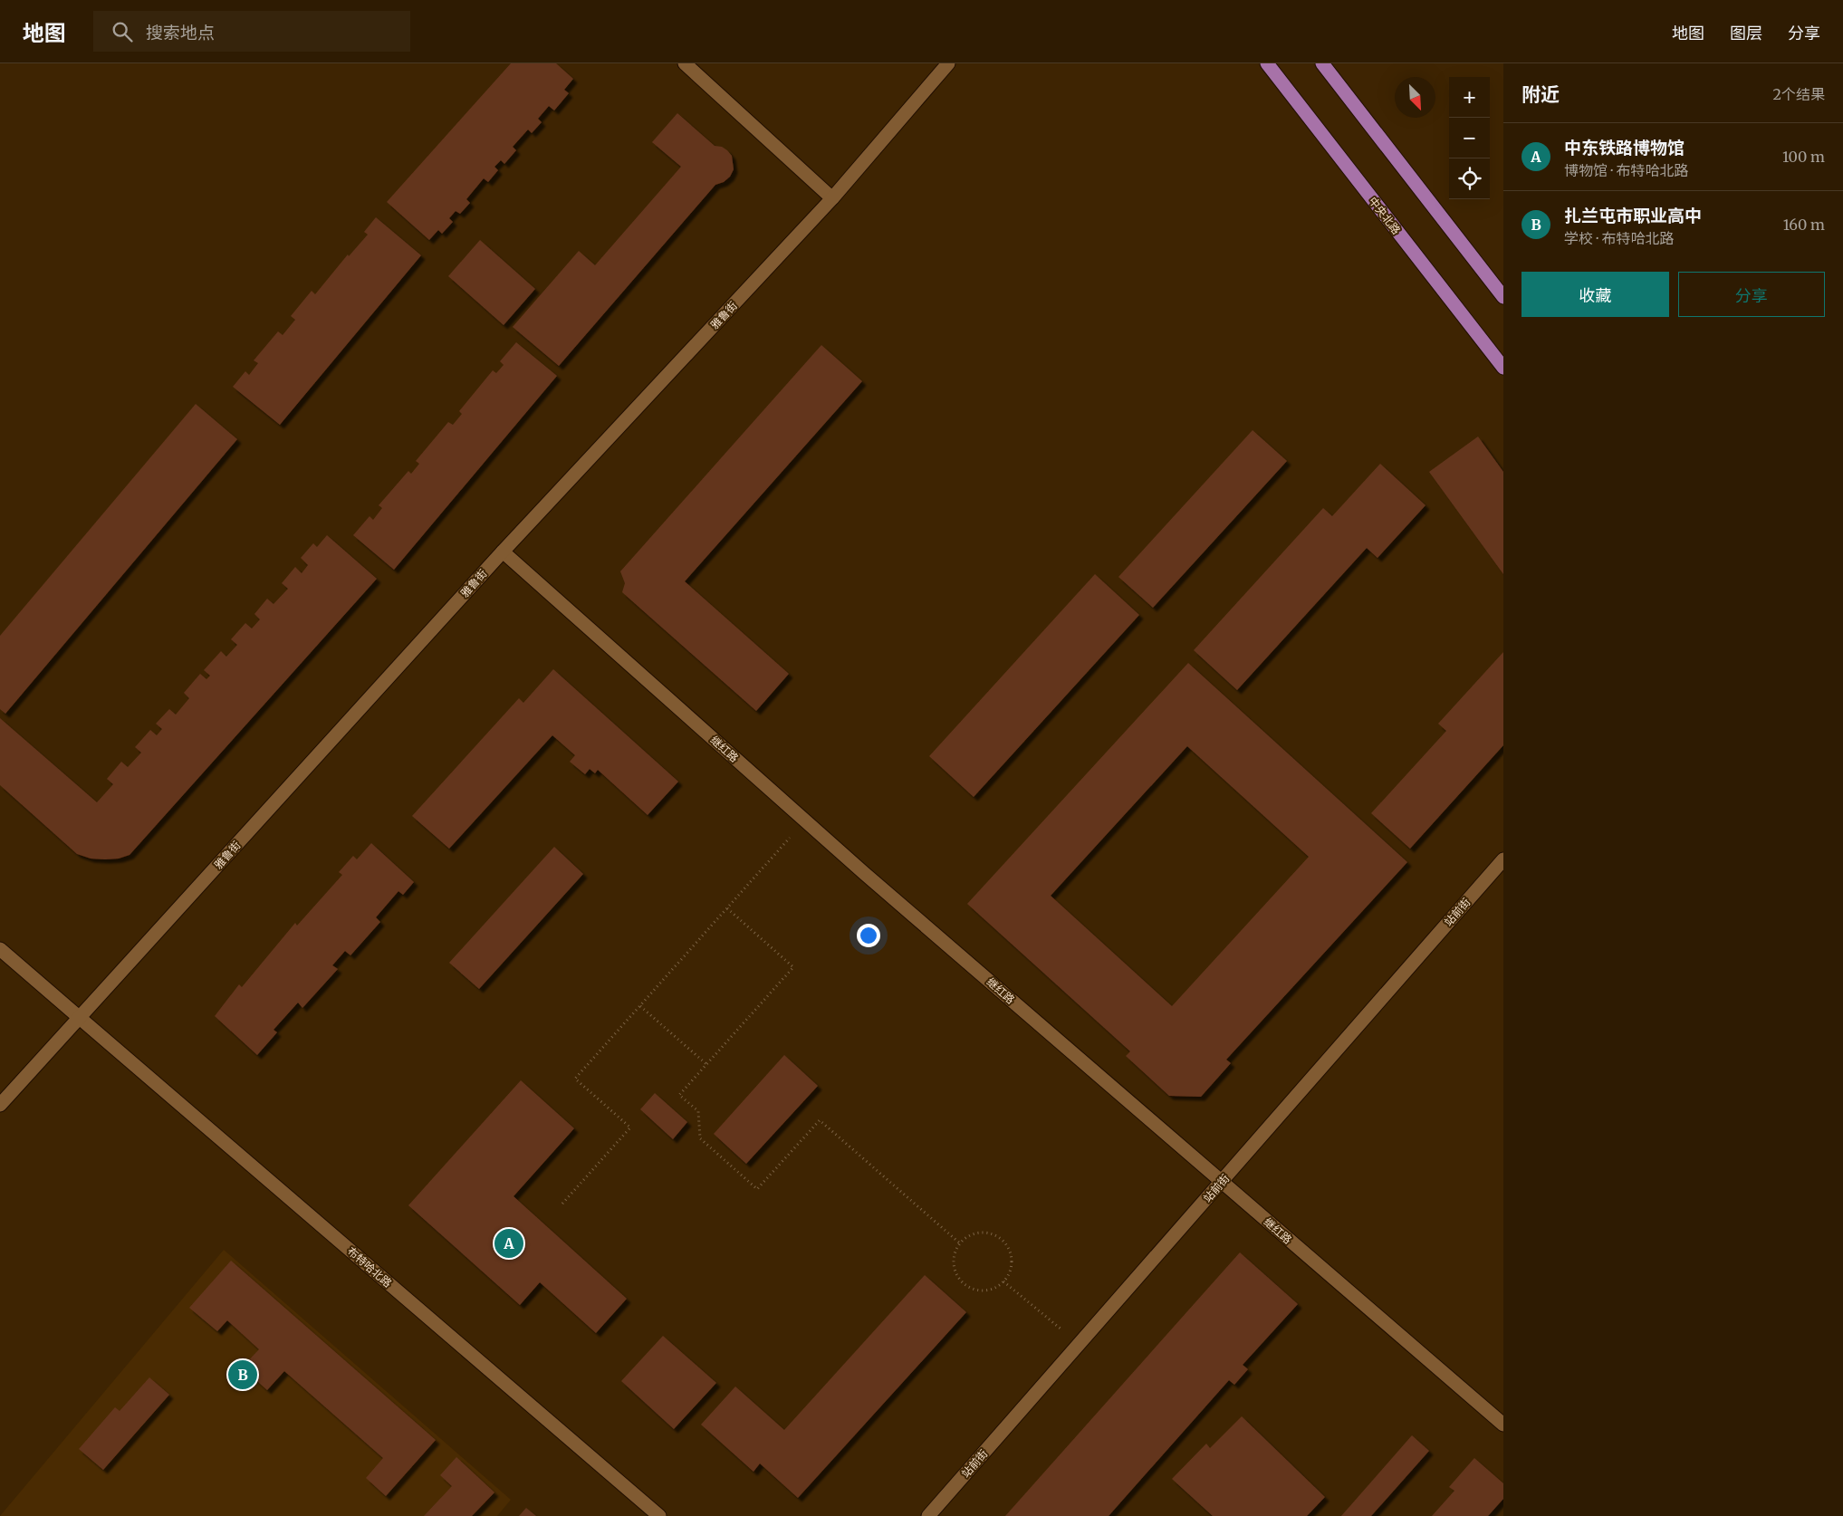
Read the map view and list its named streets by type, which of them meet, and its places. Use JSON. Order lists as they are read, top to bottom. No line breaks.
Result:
{"streets":{"main road":["中央北路"],"street":["雅鲁街","继红路","站前街","布特哈北路"]},"crossings":[["雅鲁街","继红路"],["雅鲁街","布特哈北路"],["继红路","站前街"]],"north":"bottom right","page":{"header":"地图","search":"搜索地点","nav":["地图","图层","分享"],"heading":["附近","2个结果"],"map_buttons":["+","−"],"list":[{"mark":"A","name":"中东铁路博物馆","note":"博物馆 · 布特哈北路","value":"100 m"},{"mark":"B","name":"扎兰屯市职业高中","note":"学校 · 布特哈北路","value":"160 m"}],"buttons":["收藏","分享"],"pins":["A","B"]}}
